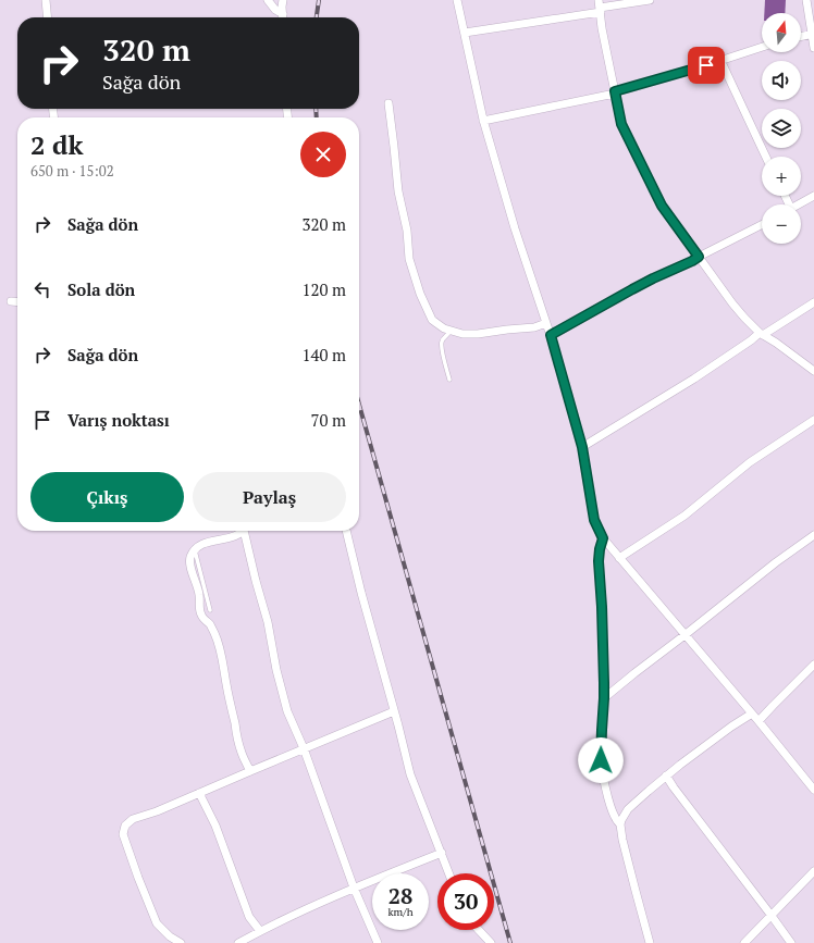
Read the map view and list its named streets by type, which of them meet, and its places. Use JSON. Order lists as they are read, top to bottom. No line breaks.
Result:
{"north":"top","page":{"map_buttons":["+","−"],"turn":["320 m","Sağa dön"],"heading":["2 dk","650 m · 15:02"],"list":[{"name":"Sağa dön","value":"320 m"},{"name":"Sola dön","value":"120 m"},{"name":"Sağa dön","value":"140 m"},{"name":"Varış noktası","value":"70 m"}],"buttons":["Çıkış","Paylaş"],"speed":"28 km/h","limit":"30"}}
